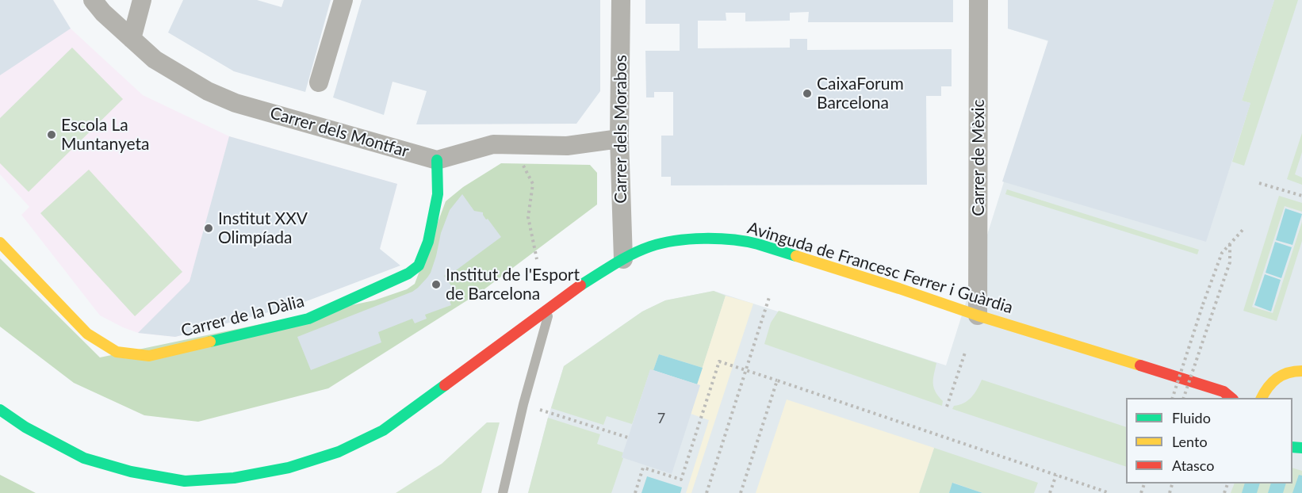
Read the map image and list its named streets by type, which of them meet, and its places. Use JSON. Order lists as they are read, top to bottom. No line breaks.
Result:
{"streets":{"street":["Carrer dels Morabos","Carrer dels Montfar","Carrer de Mèxic","Avinguda de Francesc Ferrer i Guàrdia","Carrer de la Dàlia"]},"crossings":[["Carrer dels Morabos","Avinguda de Francesc Ferrer i Guàrdia"],["Carrer dels Montfar","Carrer de la Dàlia"],["Carrer de Mèxic","Avinguda de Francesc Ferrer i Guàrdia"]],"places":["CaixaForum Barcelona","Escola La Muntanyeta","Institut XXV Olimpíada","Institut de l'Esport de Barcelona"],"house_numbers":["7"],"legend":["Fluido","Lento","Atasco"]}
